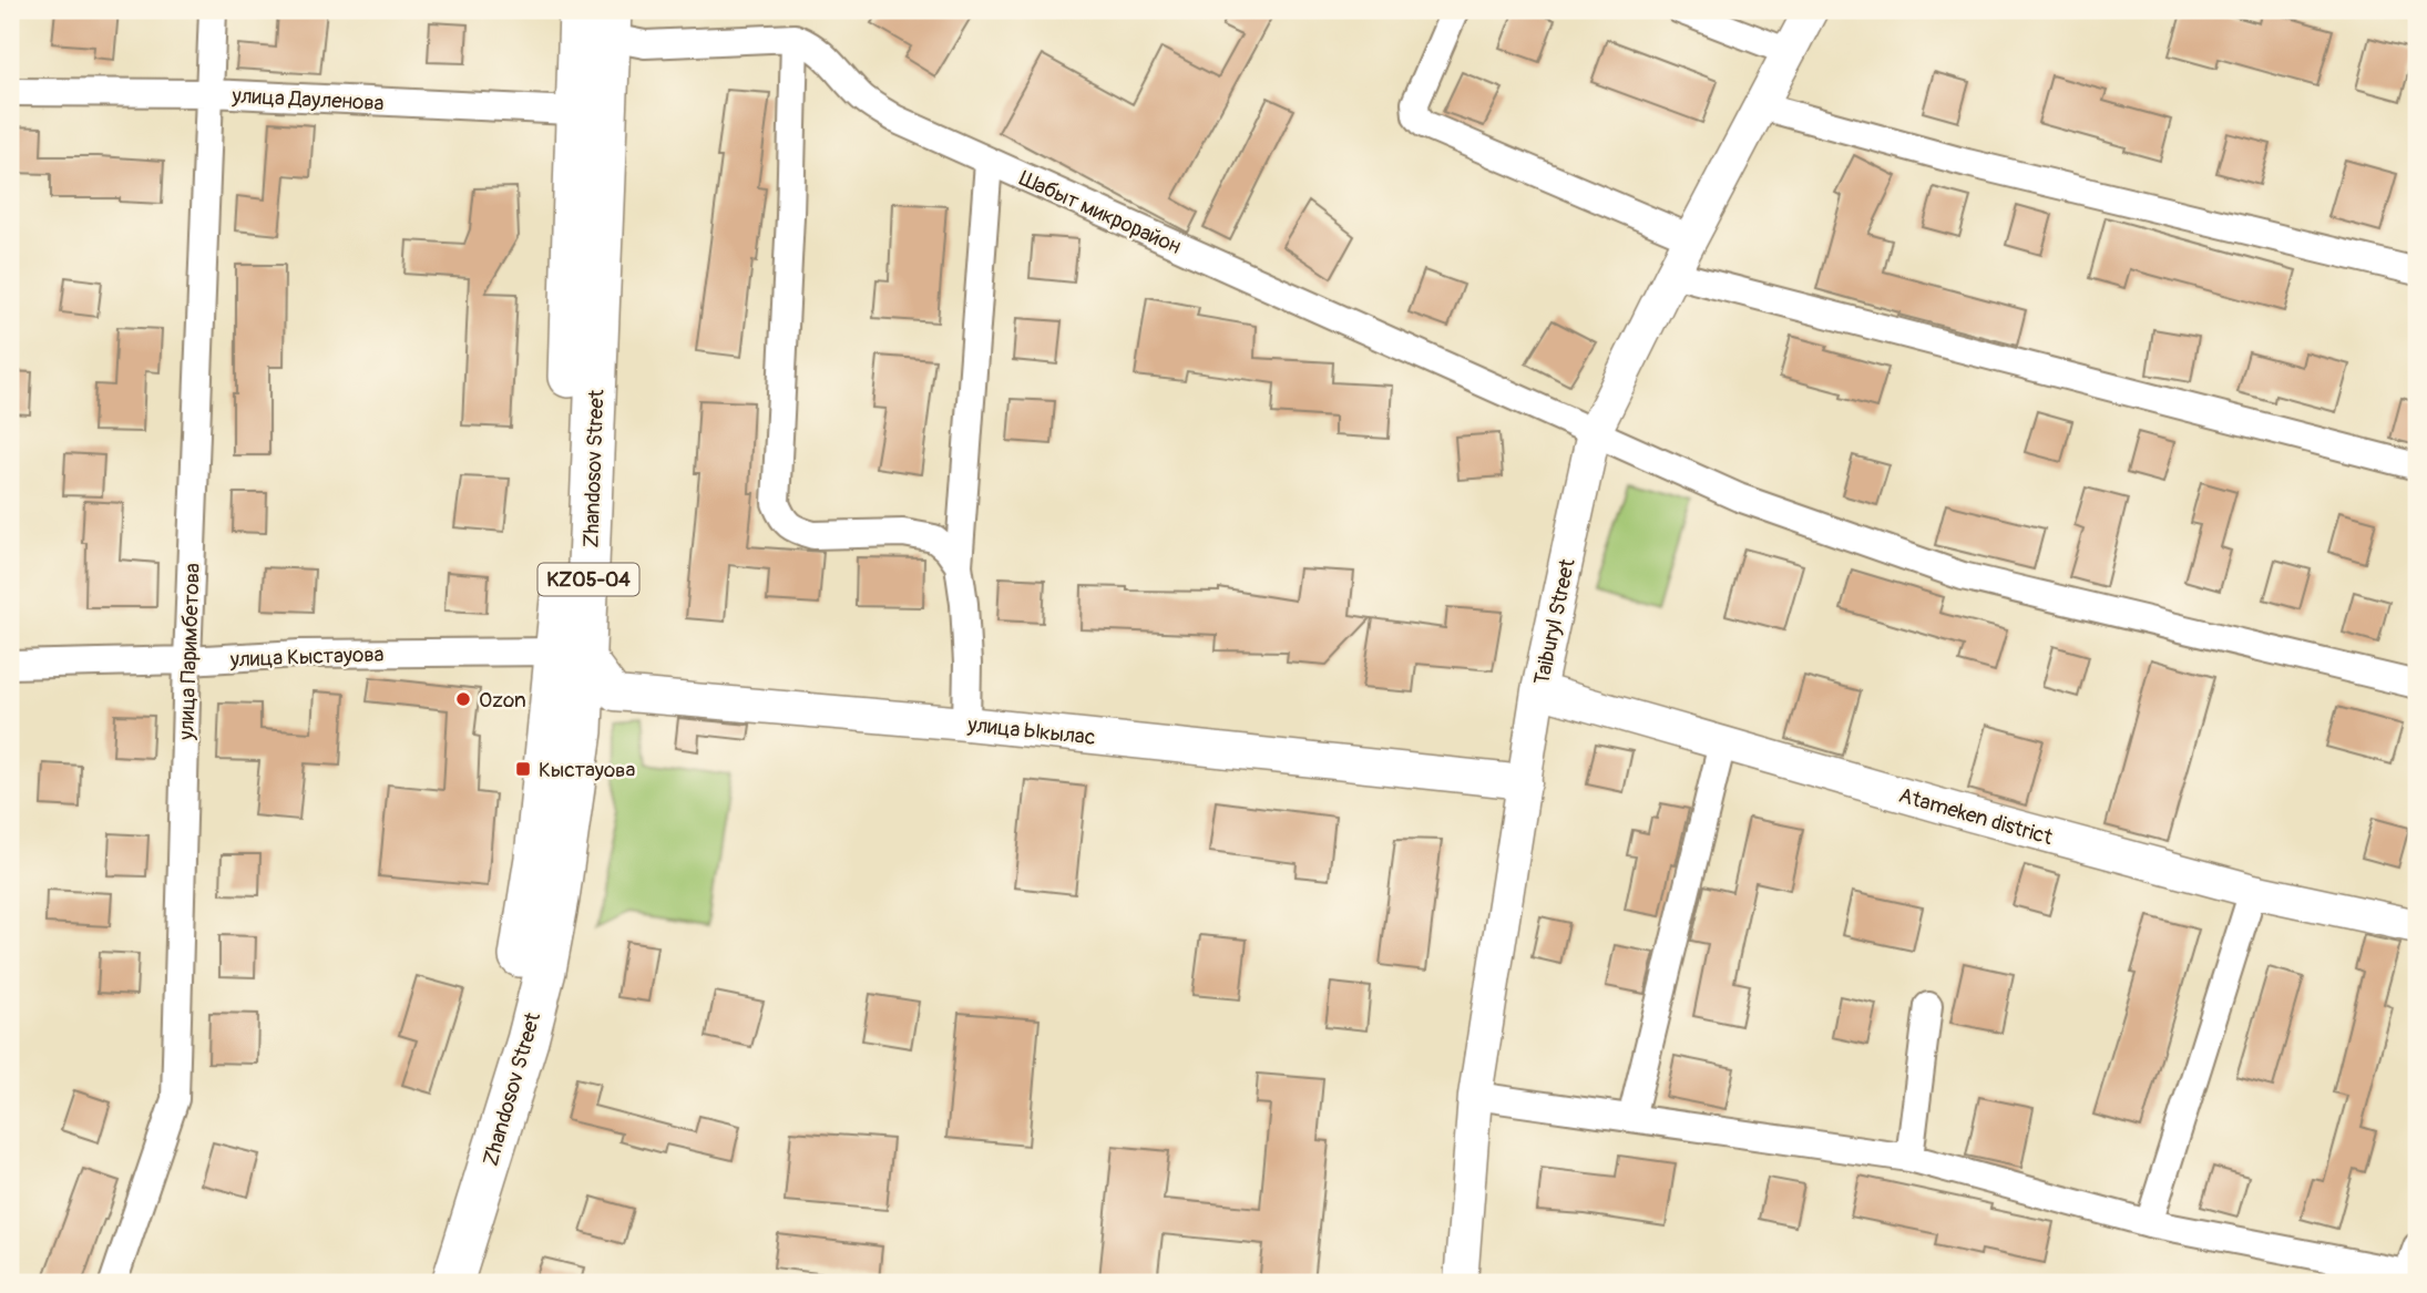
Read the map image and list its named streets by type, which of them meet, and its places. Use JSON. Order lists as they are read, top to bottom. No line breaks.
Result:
{"streets":{"main road":["Zhandosov Street","KZ05-04"],"street":["улица Дауленова","Шабыт микрорайон","Taiburyl Street","улица Паримбетова","улица Кыстауова","улица Ыкылас","Atameken district"]},"crossings":[["улица Дауленова","Zhandosov Street"],["улица Дауленова","улица Паримбетова"],["Шабыт микрорайон","Taiburyl Street"],["Zhandosov Street","улица Кыстауова"],["Zhandosov Street","улица Ыкылас"],["Taiburyl Street","улица Ыкылас"],["Taiburyl Street","Atameken district"],["улица Паримбетова","улица Кыстауова"],["улица Кыстауова","улица Ыкылас"]],"places":{"other":["Ozon"],"transit":["Кыстауова"]}}
